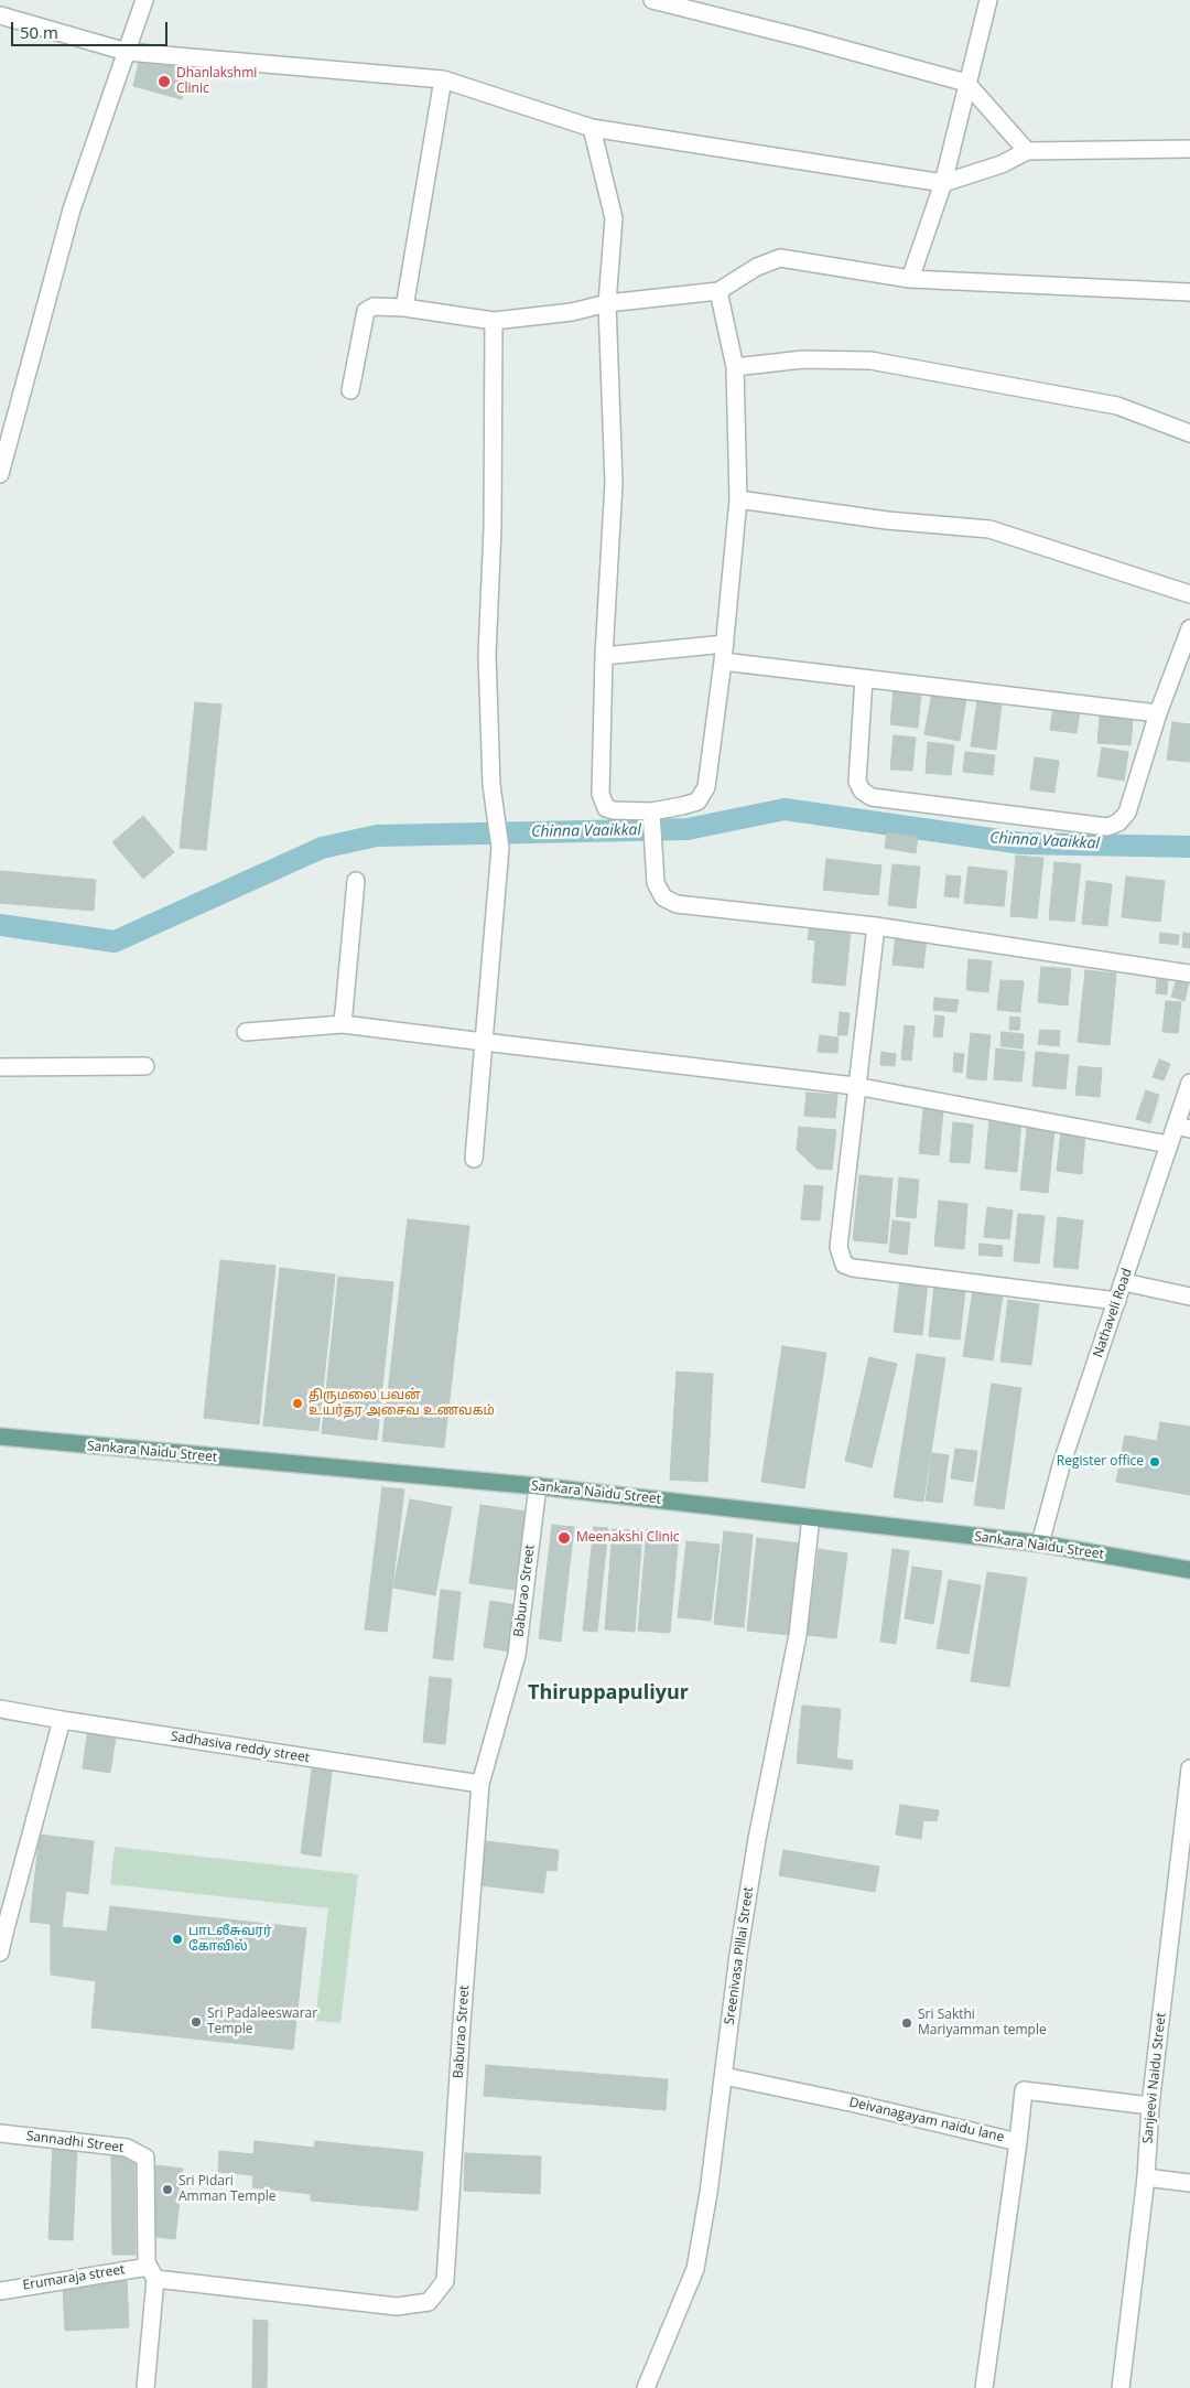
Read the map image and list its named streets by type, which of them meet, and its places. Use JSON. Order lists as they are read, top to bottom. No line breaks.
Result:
{"streets":{"main road":["Sankara Naidu Street"],"street":["Nathaveli Road","Baburao Street","Sadhasiva reddy street","Sreenivasa Pillai Street","Sanjeevi Naidu Street","Deivanagayam naidu lane","Sannadhi Street","Erumaraja street"]},"crossings":[["Nathaveli Road","Sankara Naidu Street"],["Sankara Naidu Street","Baburao Street"],["Sankara Naidu Street","Sreenivasa Pillai Street"],["Baburao Street","Sadhasiva reddy street"],["Baburao Street","Sannadhi Street"],["Baburao Street","Erumaraja street"],["Sreenivasa Pillai Street","Deivanagayam naidu lane"],["Sanjeevi Naidu Street","Deivanagayam naidu lane"],["Sannadhi Street","Erumaraja street"]],"districts":["Thiruppapuliyur"],"water":["Chinna Vaaikkal"],"places":["Dhanlakshmi Clinic","திருமலை பவன் உயர்தர அசைவ உணவகம்","Register office","Meenakshi Clinic","பாடலீசுவரர் கோவில்","Sri Padaleeswarar Temple","Sri Sakthi Mariyamman temple","Sri Pidari Amman Temple"],"scale_bar":"50 m"}
